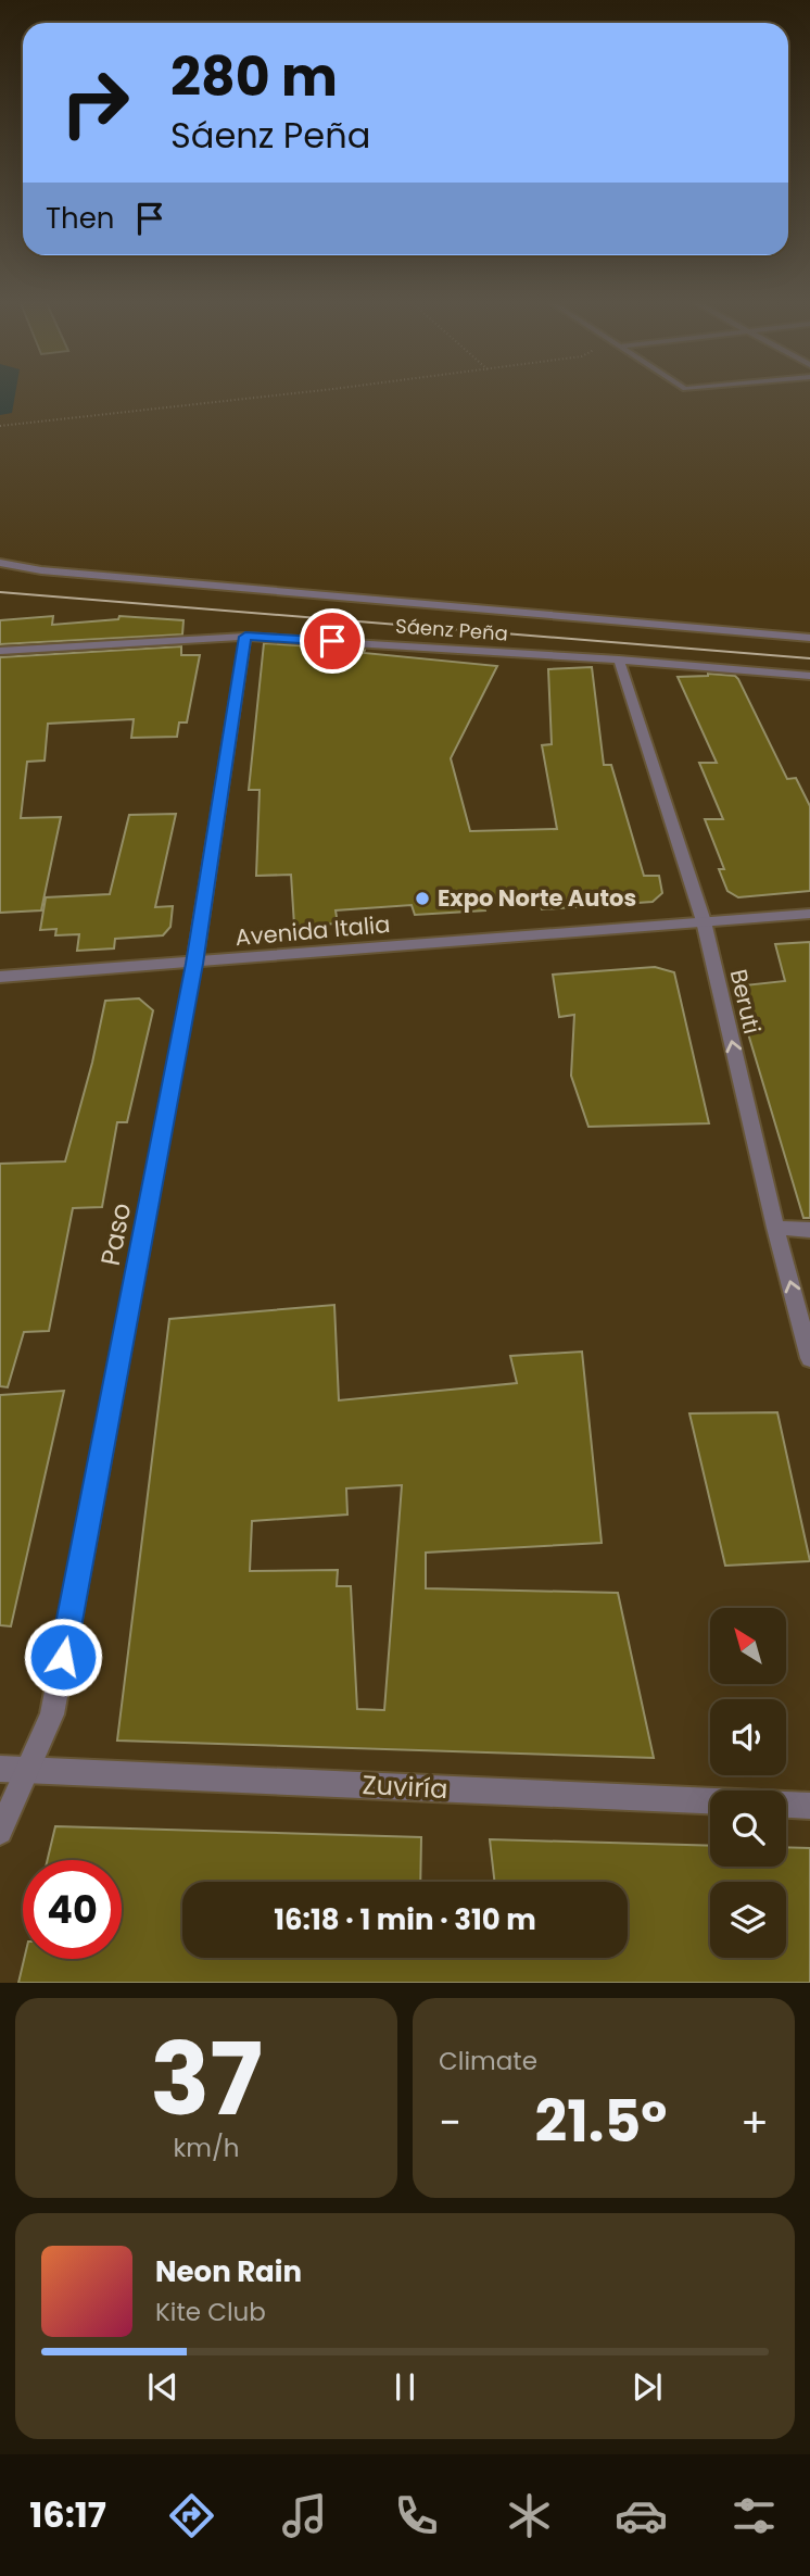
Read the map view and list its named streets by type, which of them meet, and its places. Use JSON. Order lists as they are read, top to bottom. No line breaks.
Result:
{"streets":{"street":["Sáenz Peña","Avenida Italia","Beruti","Paso","Zuviría"]},"crossings":[["Sáenz Peña","Beruti"],["Sáenz Peña","Paso"],["Avenida Italia","Beruti"],["Avenida Italia","Paso"],["Paso","Zuviría"]],"one_way":["Beruti"],"places":["Expo Norte Autos"],"north":"top left","page":{"turn":["280 m","Sáenz Peña"],"then":"Then","limit":"40","trip":"16:18 · 1 min · 310 m","tile":[["37","km/h"],"Climate"],"heat":["−","21.5°","+"],"song":["Neon Rain","Kite Club"],"tabs":"16:17"}}
